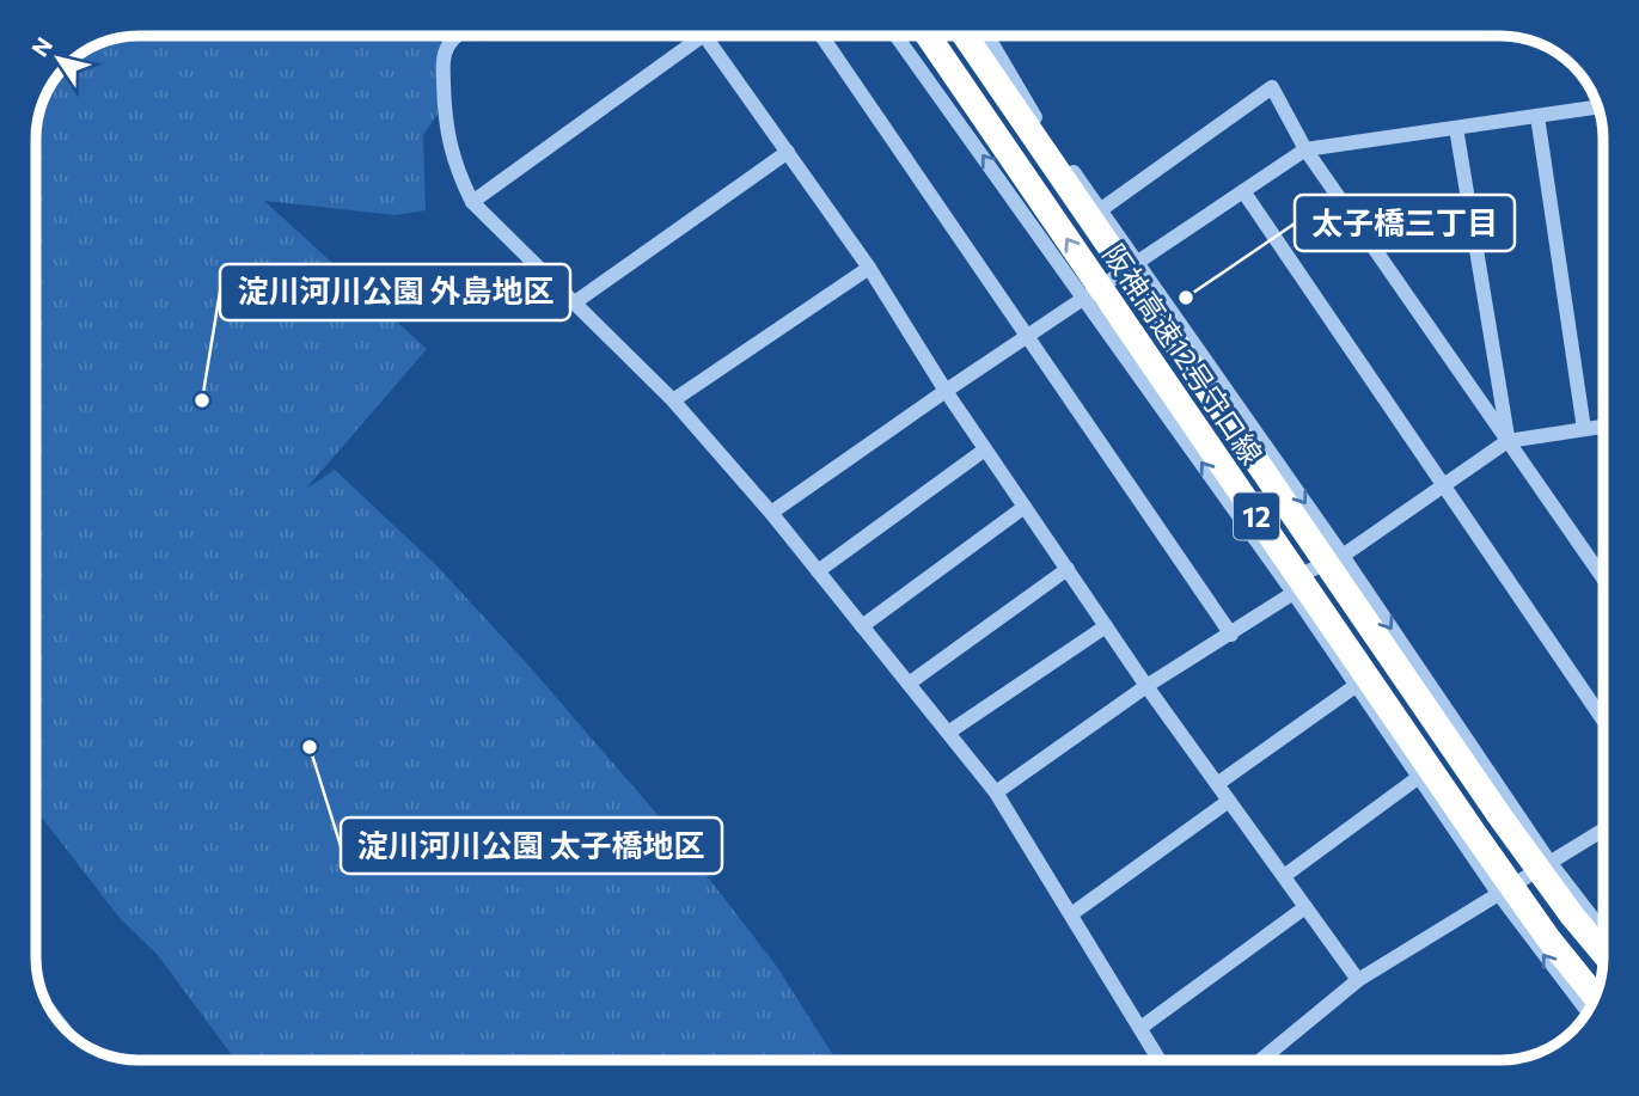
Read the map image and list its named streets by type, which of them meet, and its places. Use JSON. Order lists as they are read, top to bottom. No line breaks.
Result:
{"streets":{"highway":["阪神高速12号守口線","12"]},"places":["太子橋三丁目","淀川河川公園 外島地区","淀川河川公園 太子橋地区"],"north":"top left"}
